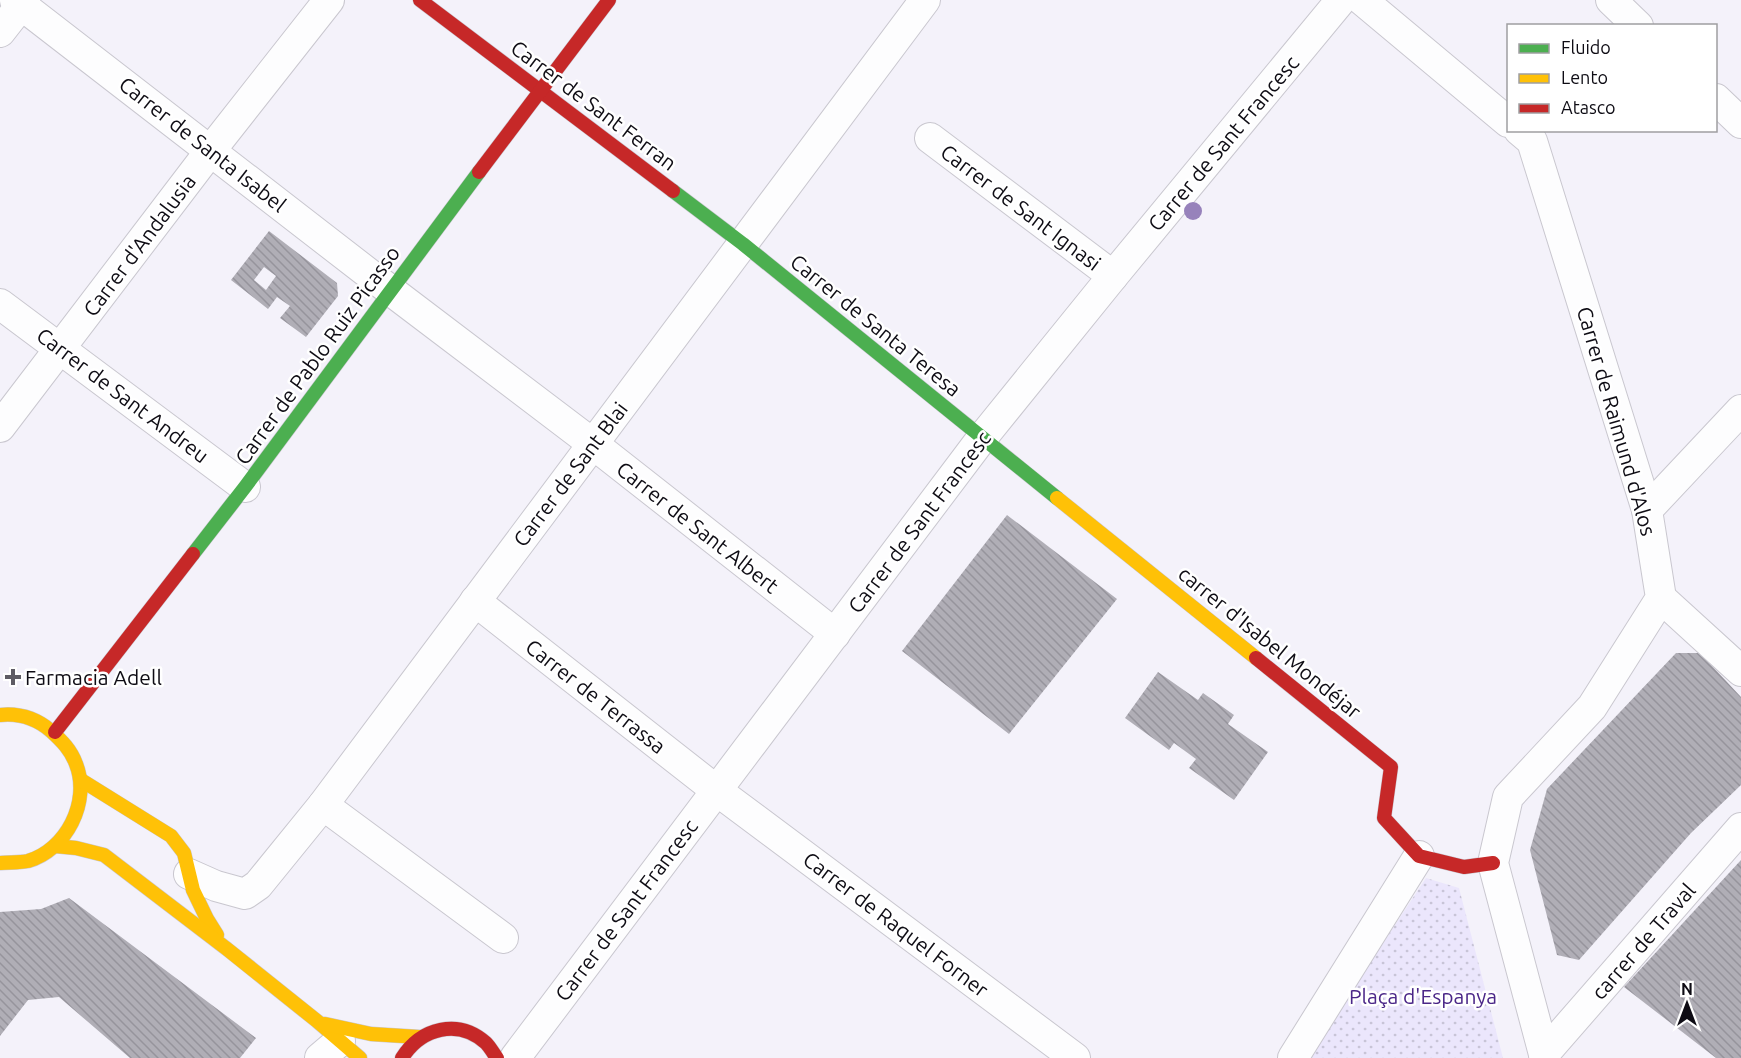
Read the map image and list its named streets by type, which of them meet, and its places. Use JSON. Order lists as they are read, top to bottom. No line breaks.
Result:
{"streets":{"street":["Carrer de Sant Ferran","Carrer de Sant Francesc","Carrer de Santa Isabel","Carrer de Sant Ignasi","Carrer d'Andalusia","Carrer de Santa Teresa","Carrer de Pablo Ruiz Picasso","Carrer de Sant Andreu","Carrer de Raimund d'Alos","Carrer de Sant Blai","Carrer de Sant Albert","carrer d'Isabel Mondéjar","Carrer de Terrassa","Carrer de Raquel Forner","carrer de Traval"]},"crossings":[["Carrer de Sant Ferran","Carrer de Santa Teresa"],["Carrer de Sant Ferran","Carrer de Pablo Ruiz Picasso"],["Carrer de Sant Ferran","Carrer de Sant Blai"],["Carrer de Sant Francesc","Carrer de Sant Ignasi"],["Carrer de Sant Francesc","Carrer de Santa Teresa"],["Carrer de Sant Francesc","Carrer de Sant Albert"],["Carrer de Sant Francesc","carrer d'Isabel Mondéjar"],["Carrer de Sant Francesc","Carrer de Terrassa"],["Carrer de Sant Francesc","Carrer de Raquel Forner"],["Carrer de Santa Isabel","Carrer d'Andalusia"],["Carrer de Santa Isabel","Carrer de Pablo Ruiz Picasso"],["Carrer de Santa Isabel","Carrer de Sant Albert"],["Carrer d'Andalusia","Carrer de Sant Andreu"],["Carrer de Santa Teresa","Carrer de Sant Blai"],["Carrer de Santa Teresa","carrer d'Isabel Mondéjar"],["Carrer de Pablo Ruiz Picasso","Carrer de Sant Andreu"],["Carrer de Pablo Ruiz Picasso","Carrer de Sant Albert"],["Carrer de Sant Blai","Carrer de Sant Albert"],["Carrer de Sant Blai","Carrer de Terrassa"],["Carrer de Terrassa","Carrer de Raquel Forner"]],"parks":["Plaça d'Espanya"],"places":{"health":["Farmacia Adell"]},"legend":["Fluido","Lento","Atasco"],"north":"top"}
